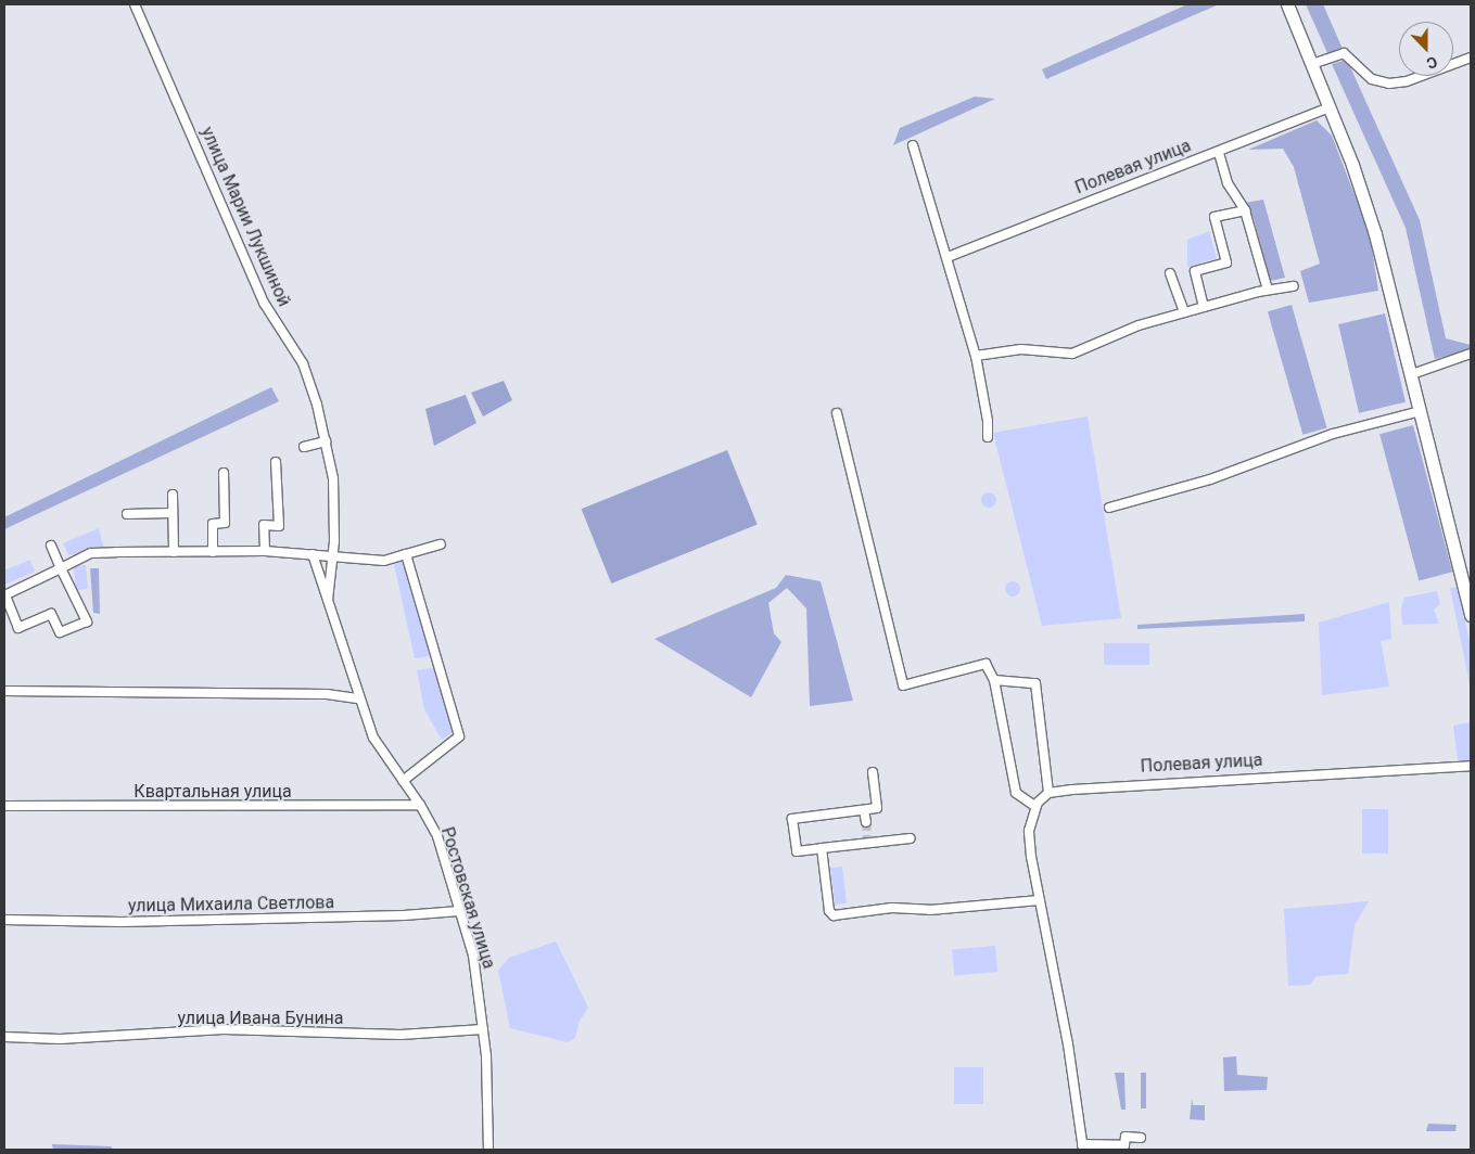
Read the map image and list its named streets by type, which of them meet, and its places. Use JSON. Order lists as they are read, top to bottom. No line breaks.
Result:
{"streets":{"street":["Полевая улица","улица Марии Лукшиной","Квартальная улица","Ростовская улица","улица Михаила Светлова","улица Ивана Бунина"]},"crossings":[["улица Марии Лукшиной","Ростовская улица"],["Квартальная улица","Ростовская улица"],["Ростовская улица","улица Михаила Светлова"],["Ростовская улица","улица Ивана Бунина"]],"north":"bottom"}
